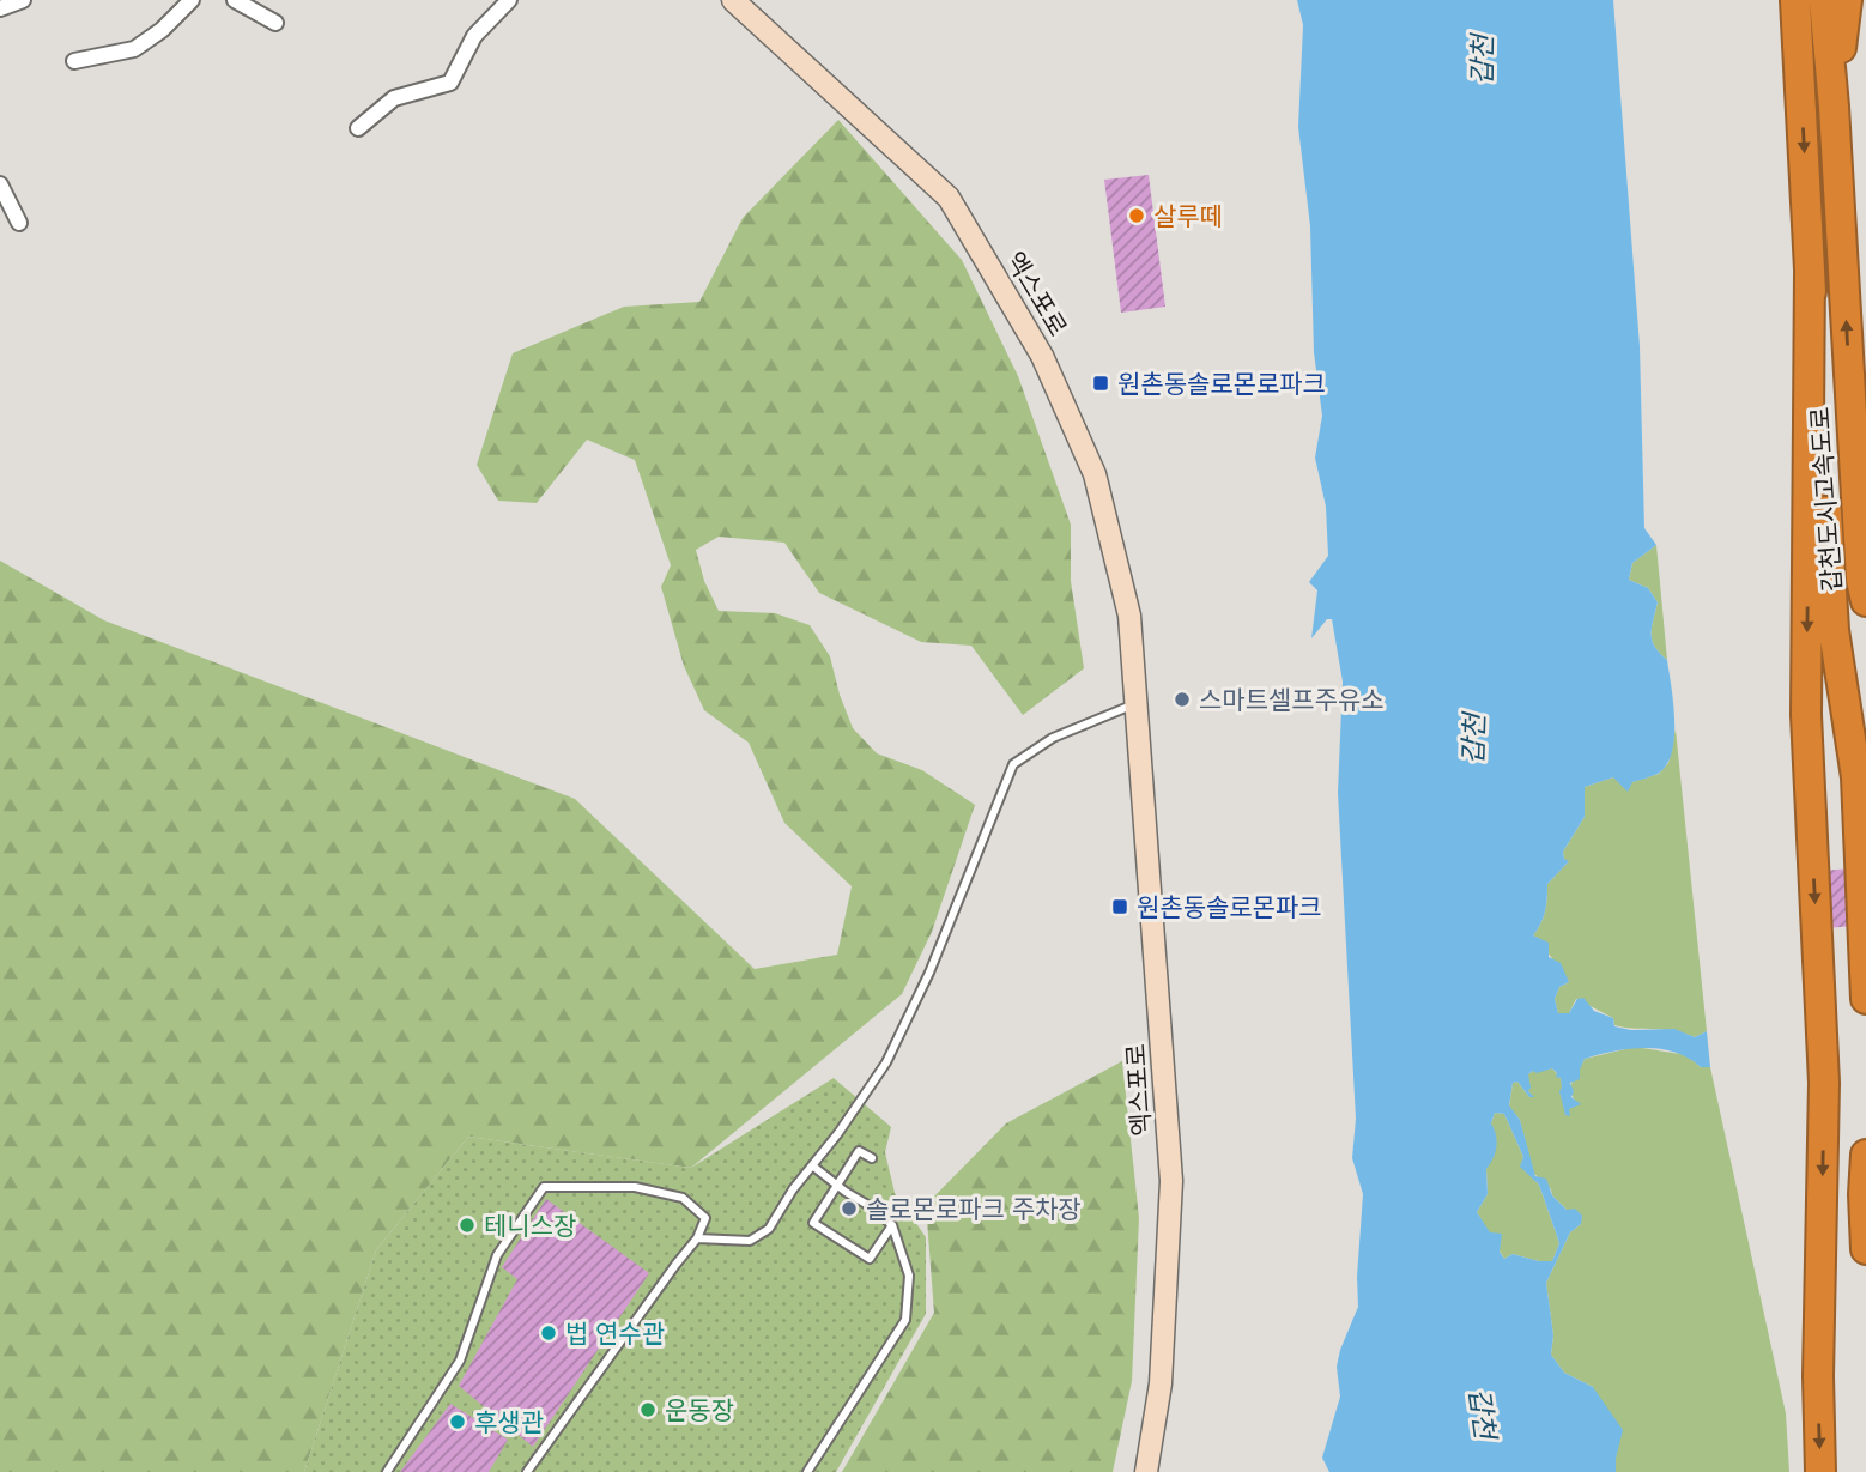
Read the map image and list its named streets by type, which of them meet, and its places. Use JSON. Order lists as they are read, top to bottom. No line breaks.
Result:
{"streets":{"highway":["갑천도시고속도로"],"main road":["엑스포로"]},"water":["갑천"],"places":{"other":["살루떼","스마트셀프주유소","솔로몬로파크 주차장","테니스장","법 연수관","운동장","후생관"],"transit":["원촌동솔로몬로파크","원촌동솔로몬파크"]}}
